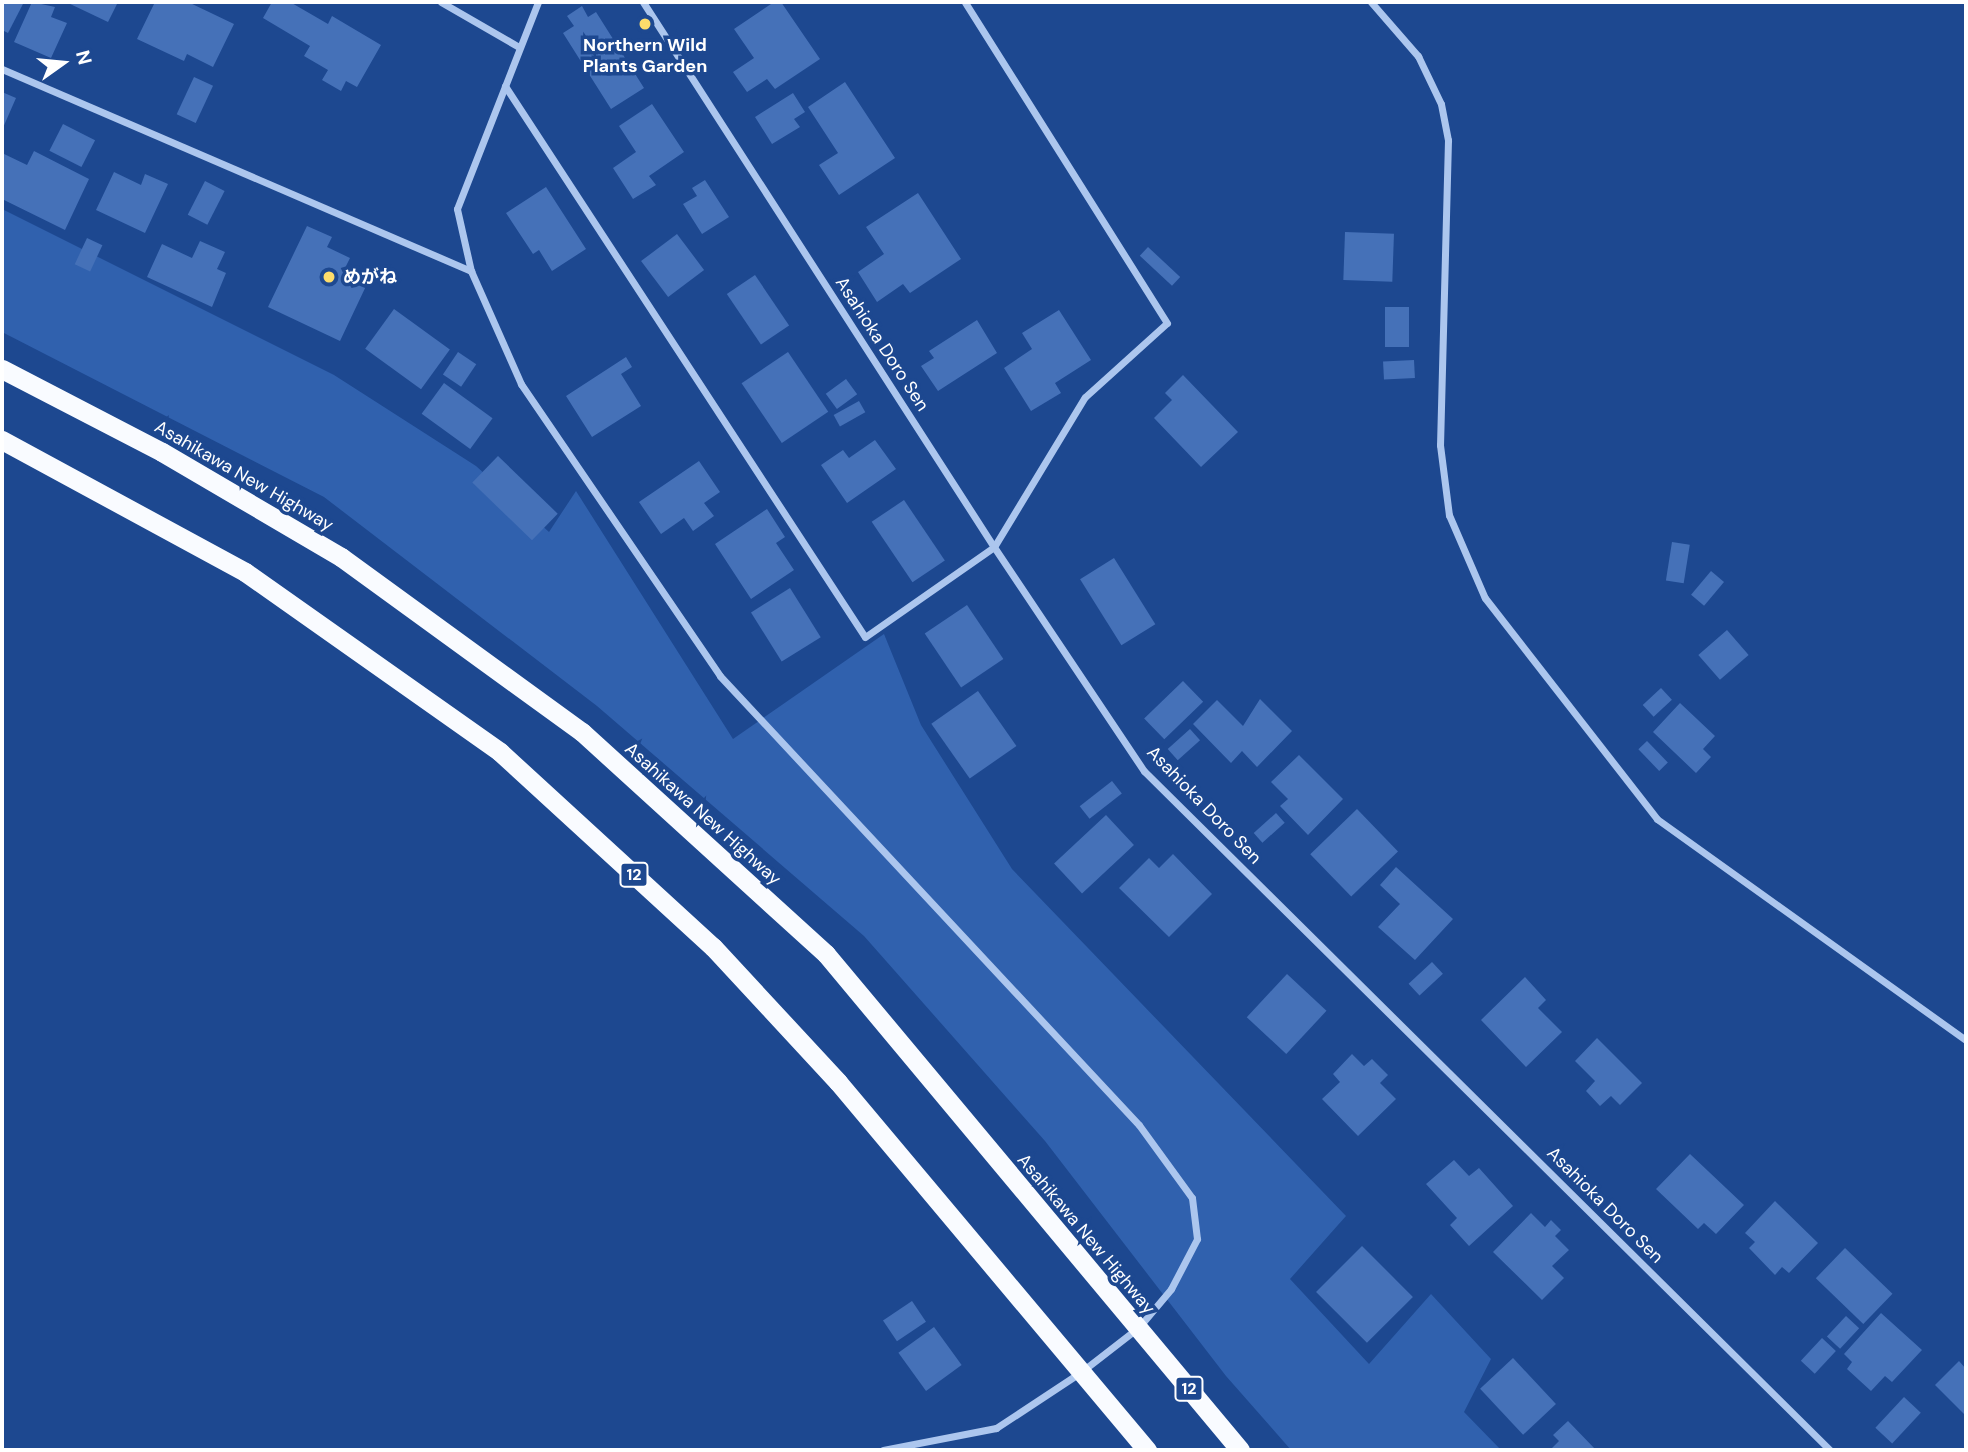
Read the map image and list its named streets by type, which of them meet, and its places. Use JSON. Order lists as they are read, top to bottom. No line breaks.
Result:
{"streets":{"highway":["Asahikawa New Highway","12"],"street":["Asahioka Doro Sen"]},"places":["Northern Wild Plants Garden","めがね"],"north":"right"}
